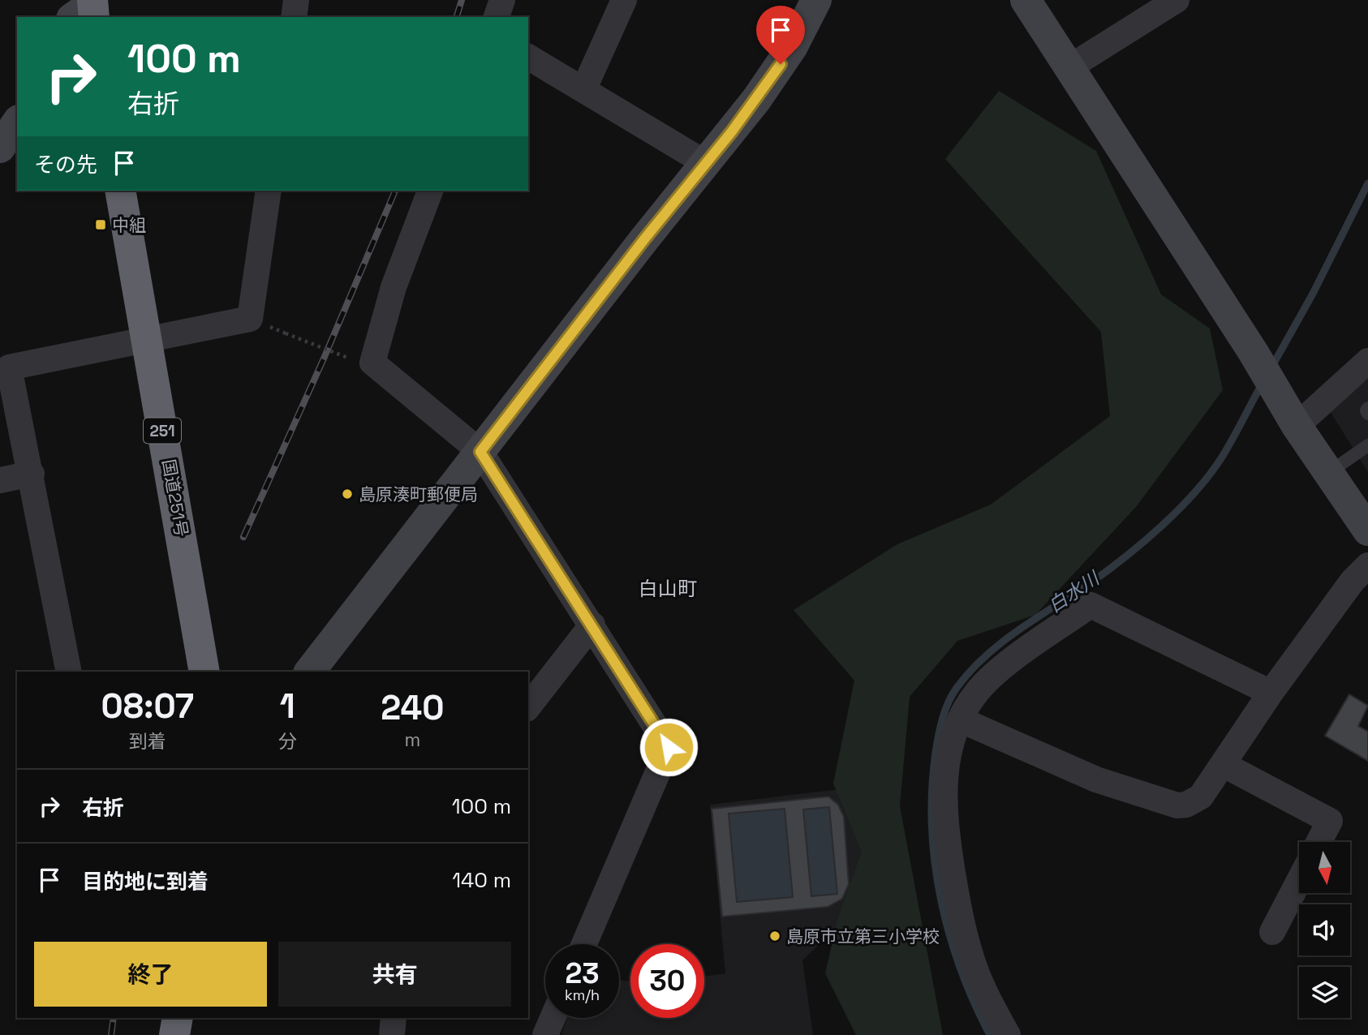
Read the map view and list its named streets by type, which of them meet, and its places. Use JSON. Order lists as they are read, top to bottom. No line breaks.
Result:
{"streets":{"highway":["251","国道251号"]},"districts":["白山町"],"water":["白水川"],"places":{"transit":["中組"],"other":["島原湊町郵便局","島原市立第三小学校"]},"north":"bottom","page":{"turn":["100 m","右折"],"then":"その先","eta":["08:07","到着","1","分","240","m"],"list":[{"name":"右折","value":"100 m"},{"name":"目的地に到着","value":"140 m"}],"buttons":["終了","共有"],"speed":"23 km/h","limit":"30"}}
